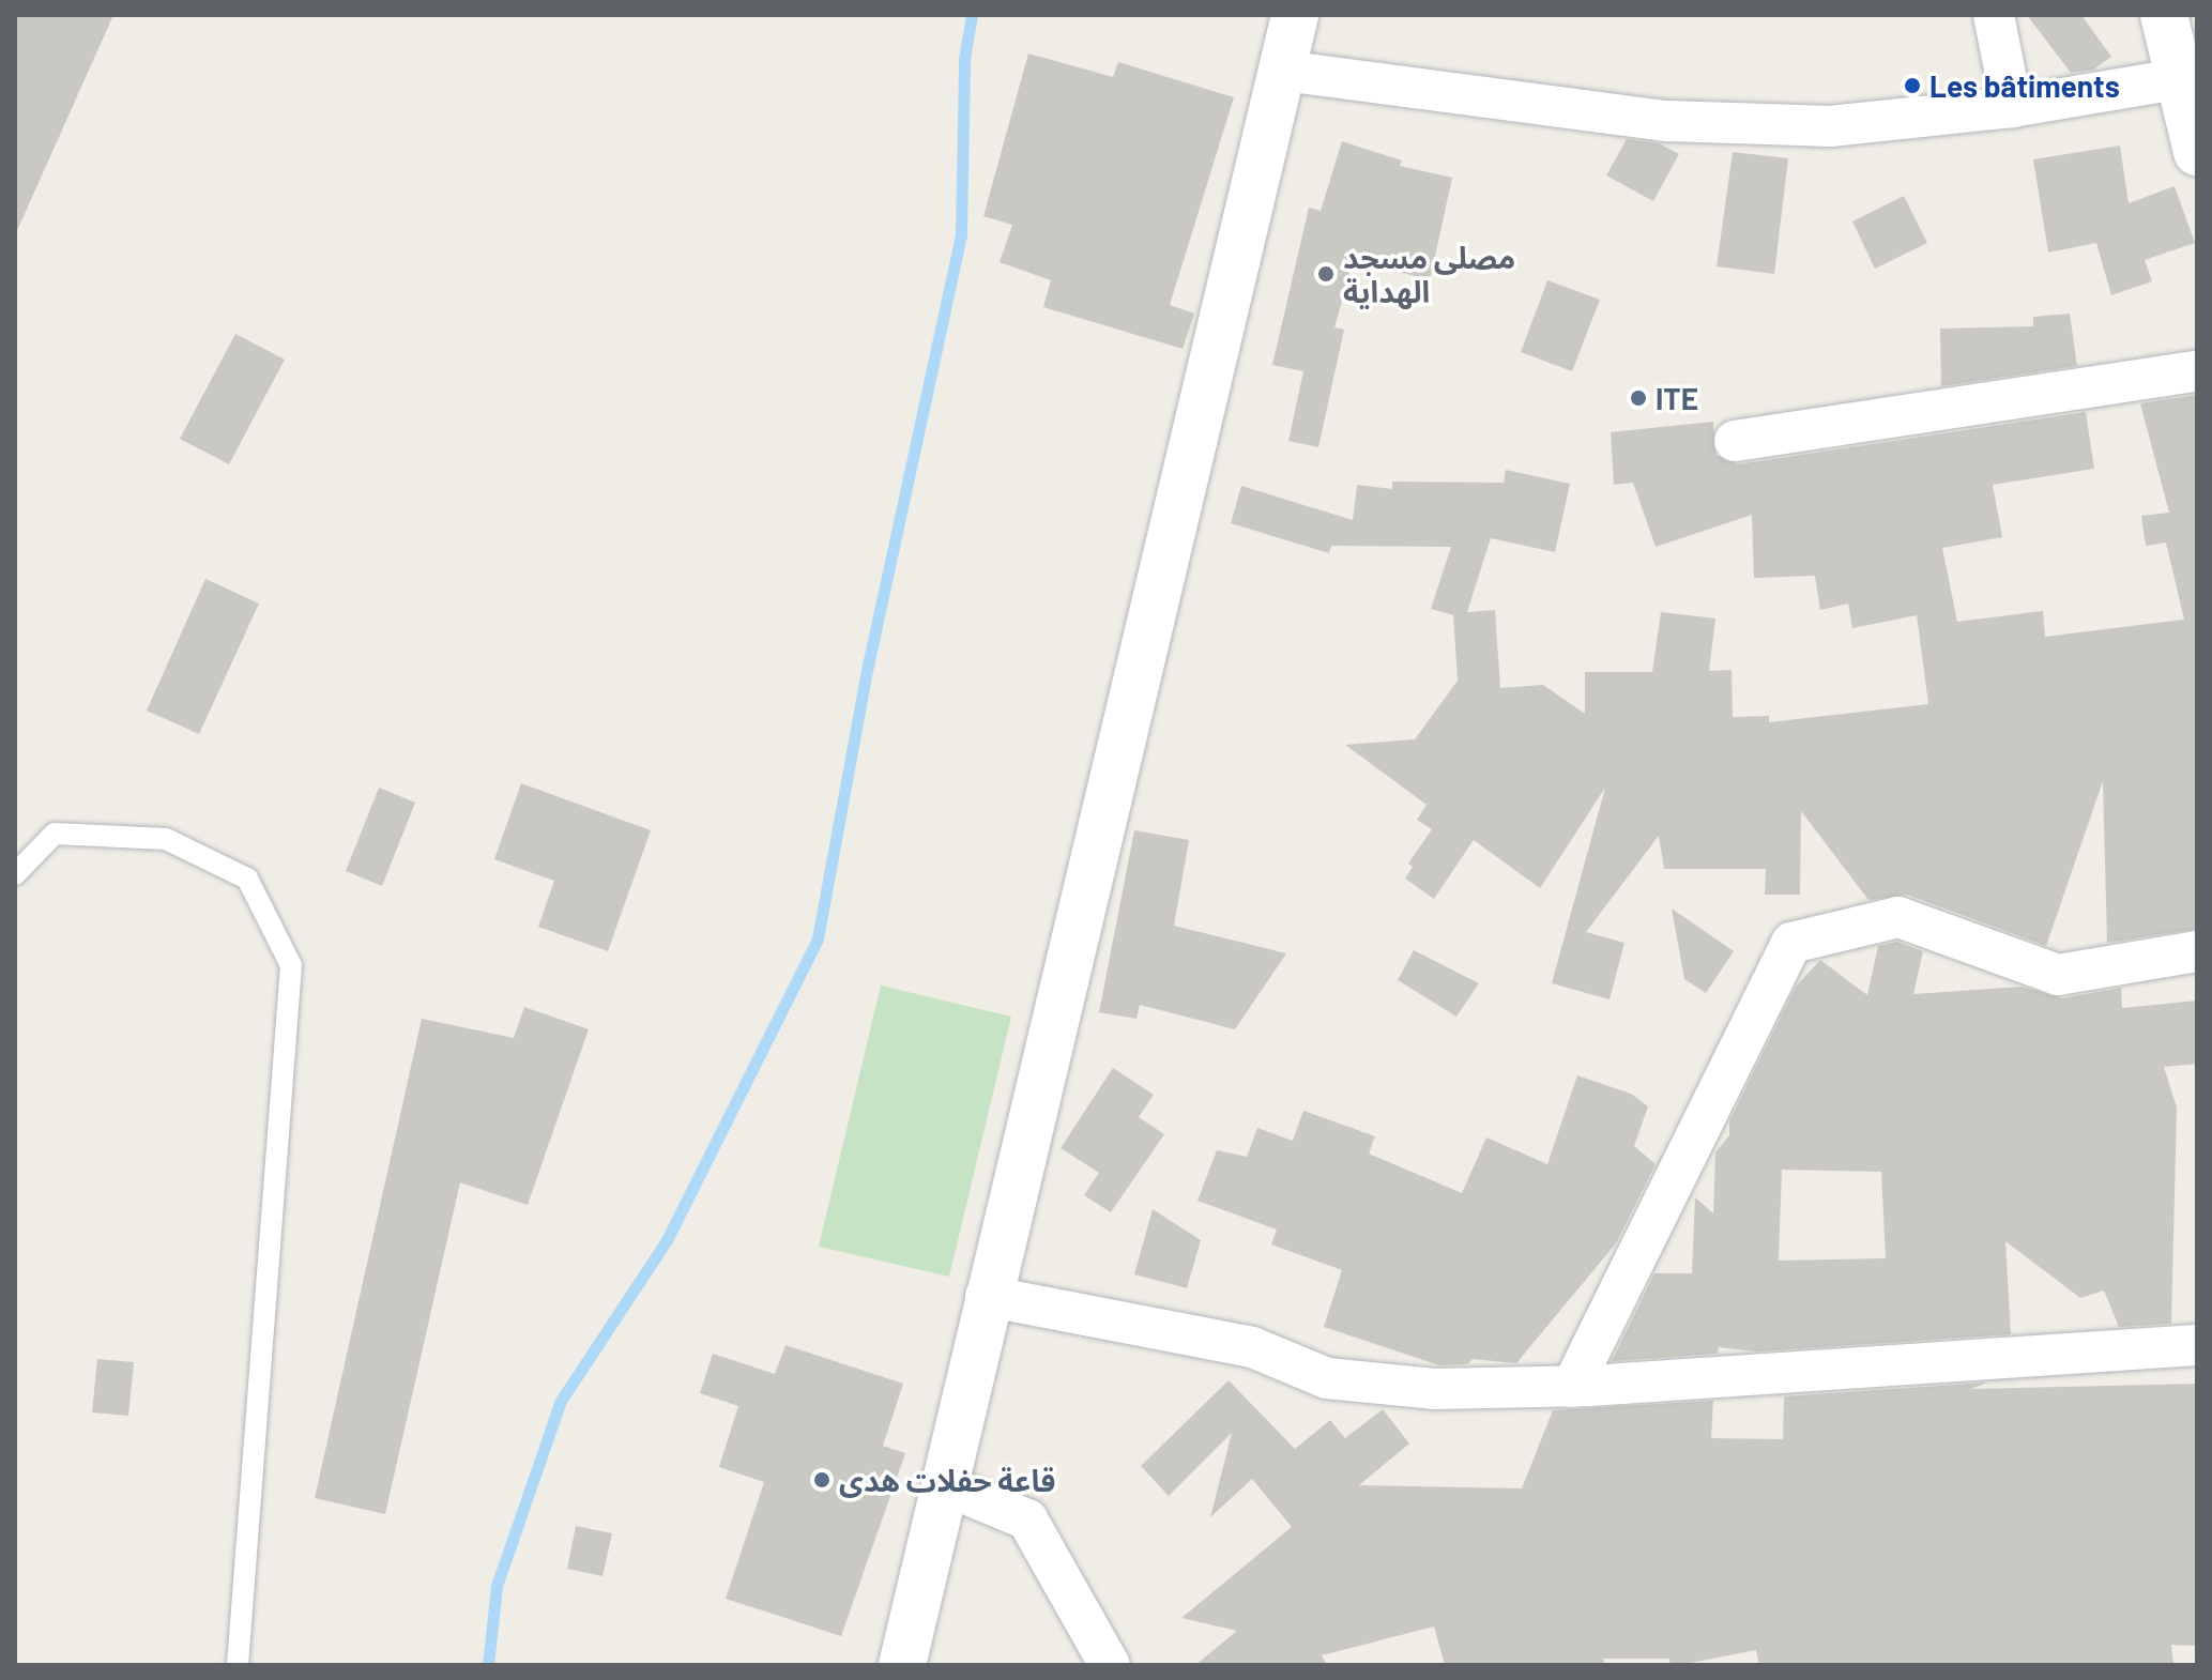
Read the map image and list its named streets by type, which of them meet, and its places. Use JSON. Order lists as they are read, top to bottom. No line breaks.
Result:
{"places":["Les bâtiments","مصلى مسجد الهداية","ITE","قاعة حفلات هدى"]}
